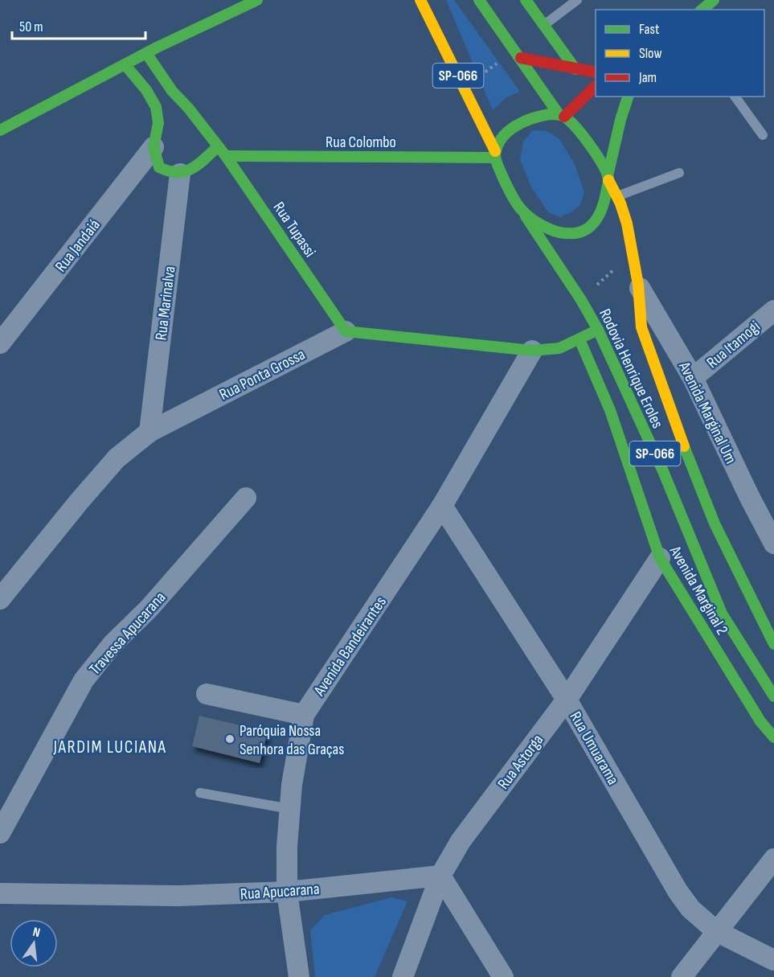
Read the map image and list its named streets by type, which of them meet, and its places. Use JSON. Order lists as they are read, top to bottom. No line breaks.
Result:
{"streets":{"main road":["SP-066","Rua Colombo","Rua Tupassi","Rodovia Henrique Eroles","Avenida Marginal 2"],"street":["Rua Jandaiá","Rua Marinalva","Rua Itamogi","Rua Ponta Grossa","Avenida Marginal Um","Travessa Apucarana","Avenida Bandeirantes","Rua Umuarama","Rua Astorga","Rua Apucarana"]},"crossings":[["SP-066","Rua Colombo"],["SP-066","Rodovia Henrique Eroles"],["Rua Colombo","Rua Tupassi"],["Rua Colombo","Rodovia Henrique Eroles"],["Rua Tupassi","Rua Ponta Grossa"],["Rua Marinalva","Rua Ponta Grossa"],["Rua Itamogi","Avenida Marginal Um"],["Rodovia Henrique Eroles","Avenida Marginal Um"],["Avenida Marginal 2","Rua Astorga"],["Avenida Bandeirantes","Rua Umuarama"],["Avenida Bandeirantes","Rua Apucarana"],["Rua Umuarama","Rua Astorga"],["Rua Astorga","Rua Apucarana"]],"districts":["JARDIM LUCIANA"],"places":["Paróquia Nossa Senhora das Graças"],"legend":["Fast","Slow","Jam"],"scale_bar":"50 m","north":"top"}
